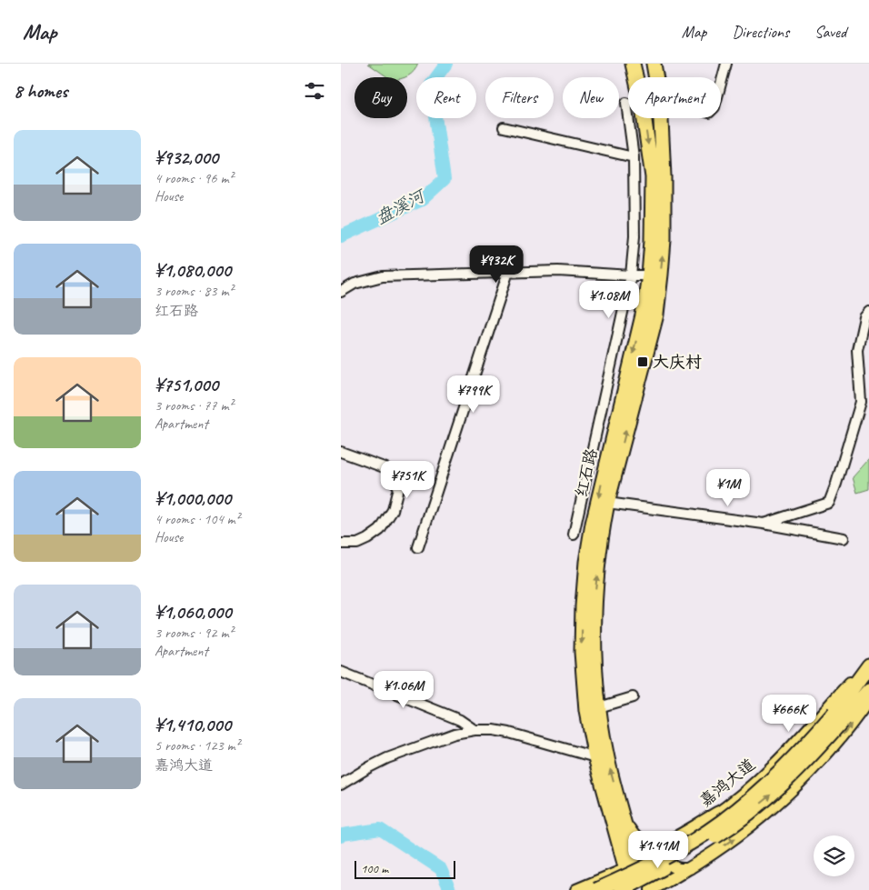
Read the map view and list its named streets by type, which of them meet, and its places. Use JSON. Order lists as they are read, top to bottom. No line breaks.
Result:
{"streets":{"highway":["红石路","嘉鸿大道"]},"crossings":[["红石路","嘉鸿大道"]],"water":["盘溪河"],"places":{"transit":["大庆村"]},"scale_bar":"100 m","page":{"header":"Map","nav":["Map","Directions","Saved"],"heading":"8 homes","chip":["Buy","Rent","Filters","New","Apartment"],"list":[{"name":"¥932,000","note":"4 rooms · 96 m² · House"},{"name":"¥1,080,000","note":"3 rooms · 83 m² · 红石路"},{"name":"¥751,000","note":"3 rooms · 77 m² · Apartment"},{"name":"¥1,000,000","note":"4 rooms · 104 m² · House"},{"name":"¥1,060,000","note":"3 rooms · 92 m² · Apartment"},{"name":"¥1,410,000","note":"5 rooms · 123 m² · 嘉鸿大道"}],"price":["¥932K","¥1.08M","¥799K","¥751K","¥1M","¥1.06M","¥666K","¥1.41M"],"scale":"100 m"}}
